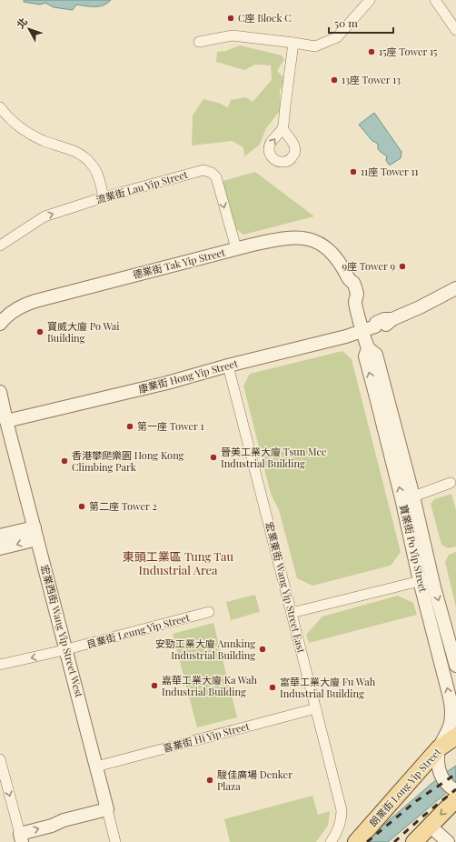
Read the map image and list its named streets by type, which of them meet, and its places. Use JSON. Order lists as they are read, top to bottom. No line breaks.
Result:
{"streets":{"main road":["朗業街 Long Yip Street"],"street":["流業街 Lau Yip Street","德業街 Tak Yip Street","康業街 Hong Yip Street","寶業街 Po Yip Street","宏業東街 Wang Yip Street East","宏業西街 Wang Yip Street West","良業街 Leung Yip Street","喜業街 Hi Yip Street"]},"crossings":[["流業街 Lau Yip Street","德業街 Tak Yip Street"],["德業街 Tak Yip Street","康業街 Hong Yip Street"],["德業街 Tak Yip Street","寶業街 Po Yip Street"],["康業街 Hong Yip Street","寶業街 Po Yip Street"],["康業街 Hong Yip Street","宏業東街 Wang Yip Street East"],["康業街 Hong Yip Street","宏業西街 Wang Yip Street West"],["寶業街 Po Yip Street","朗業街 Long Yip Street"],["宏業東街 Wang Yip Street East","喜業街 Hi Yip Street"],["宏業西街 Wang Yip Street West","良業街 Leung Yip Street"],["宏業西街 Wang Yip Street West","喜業街 Hi Yip Street"]],"districts":["東頭工業區 Tung Tau Industrial Area"],"places":["C座 Block C","15座 Tower 15","13座 Tower 13","11座 Tower 11","9座 Tower 9","寶威大廈 Po Wai Building","第一座 Tower 1","晉美工業大廈 Tsun Mee Industrial Building","香港攀爬樂園 Hong Kong Climbing Park","第二座 Tower 2","安勁工業大廈 Annking Industrial Building","嘉華工業大廈 Ka Wah Industrial Building","富華工業大廈 Fu Wah Industrial Building","駿佳廣場 Denker Plaza"],"scale_bar":"50 m","north":"top left"}
